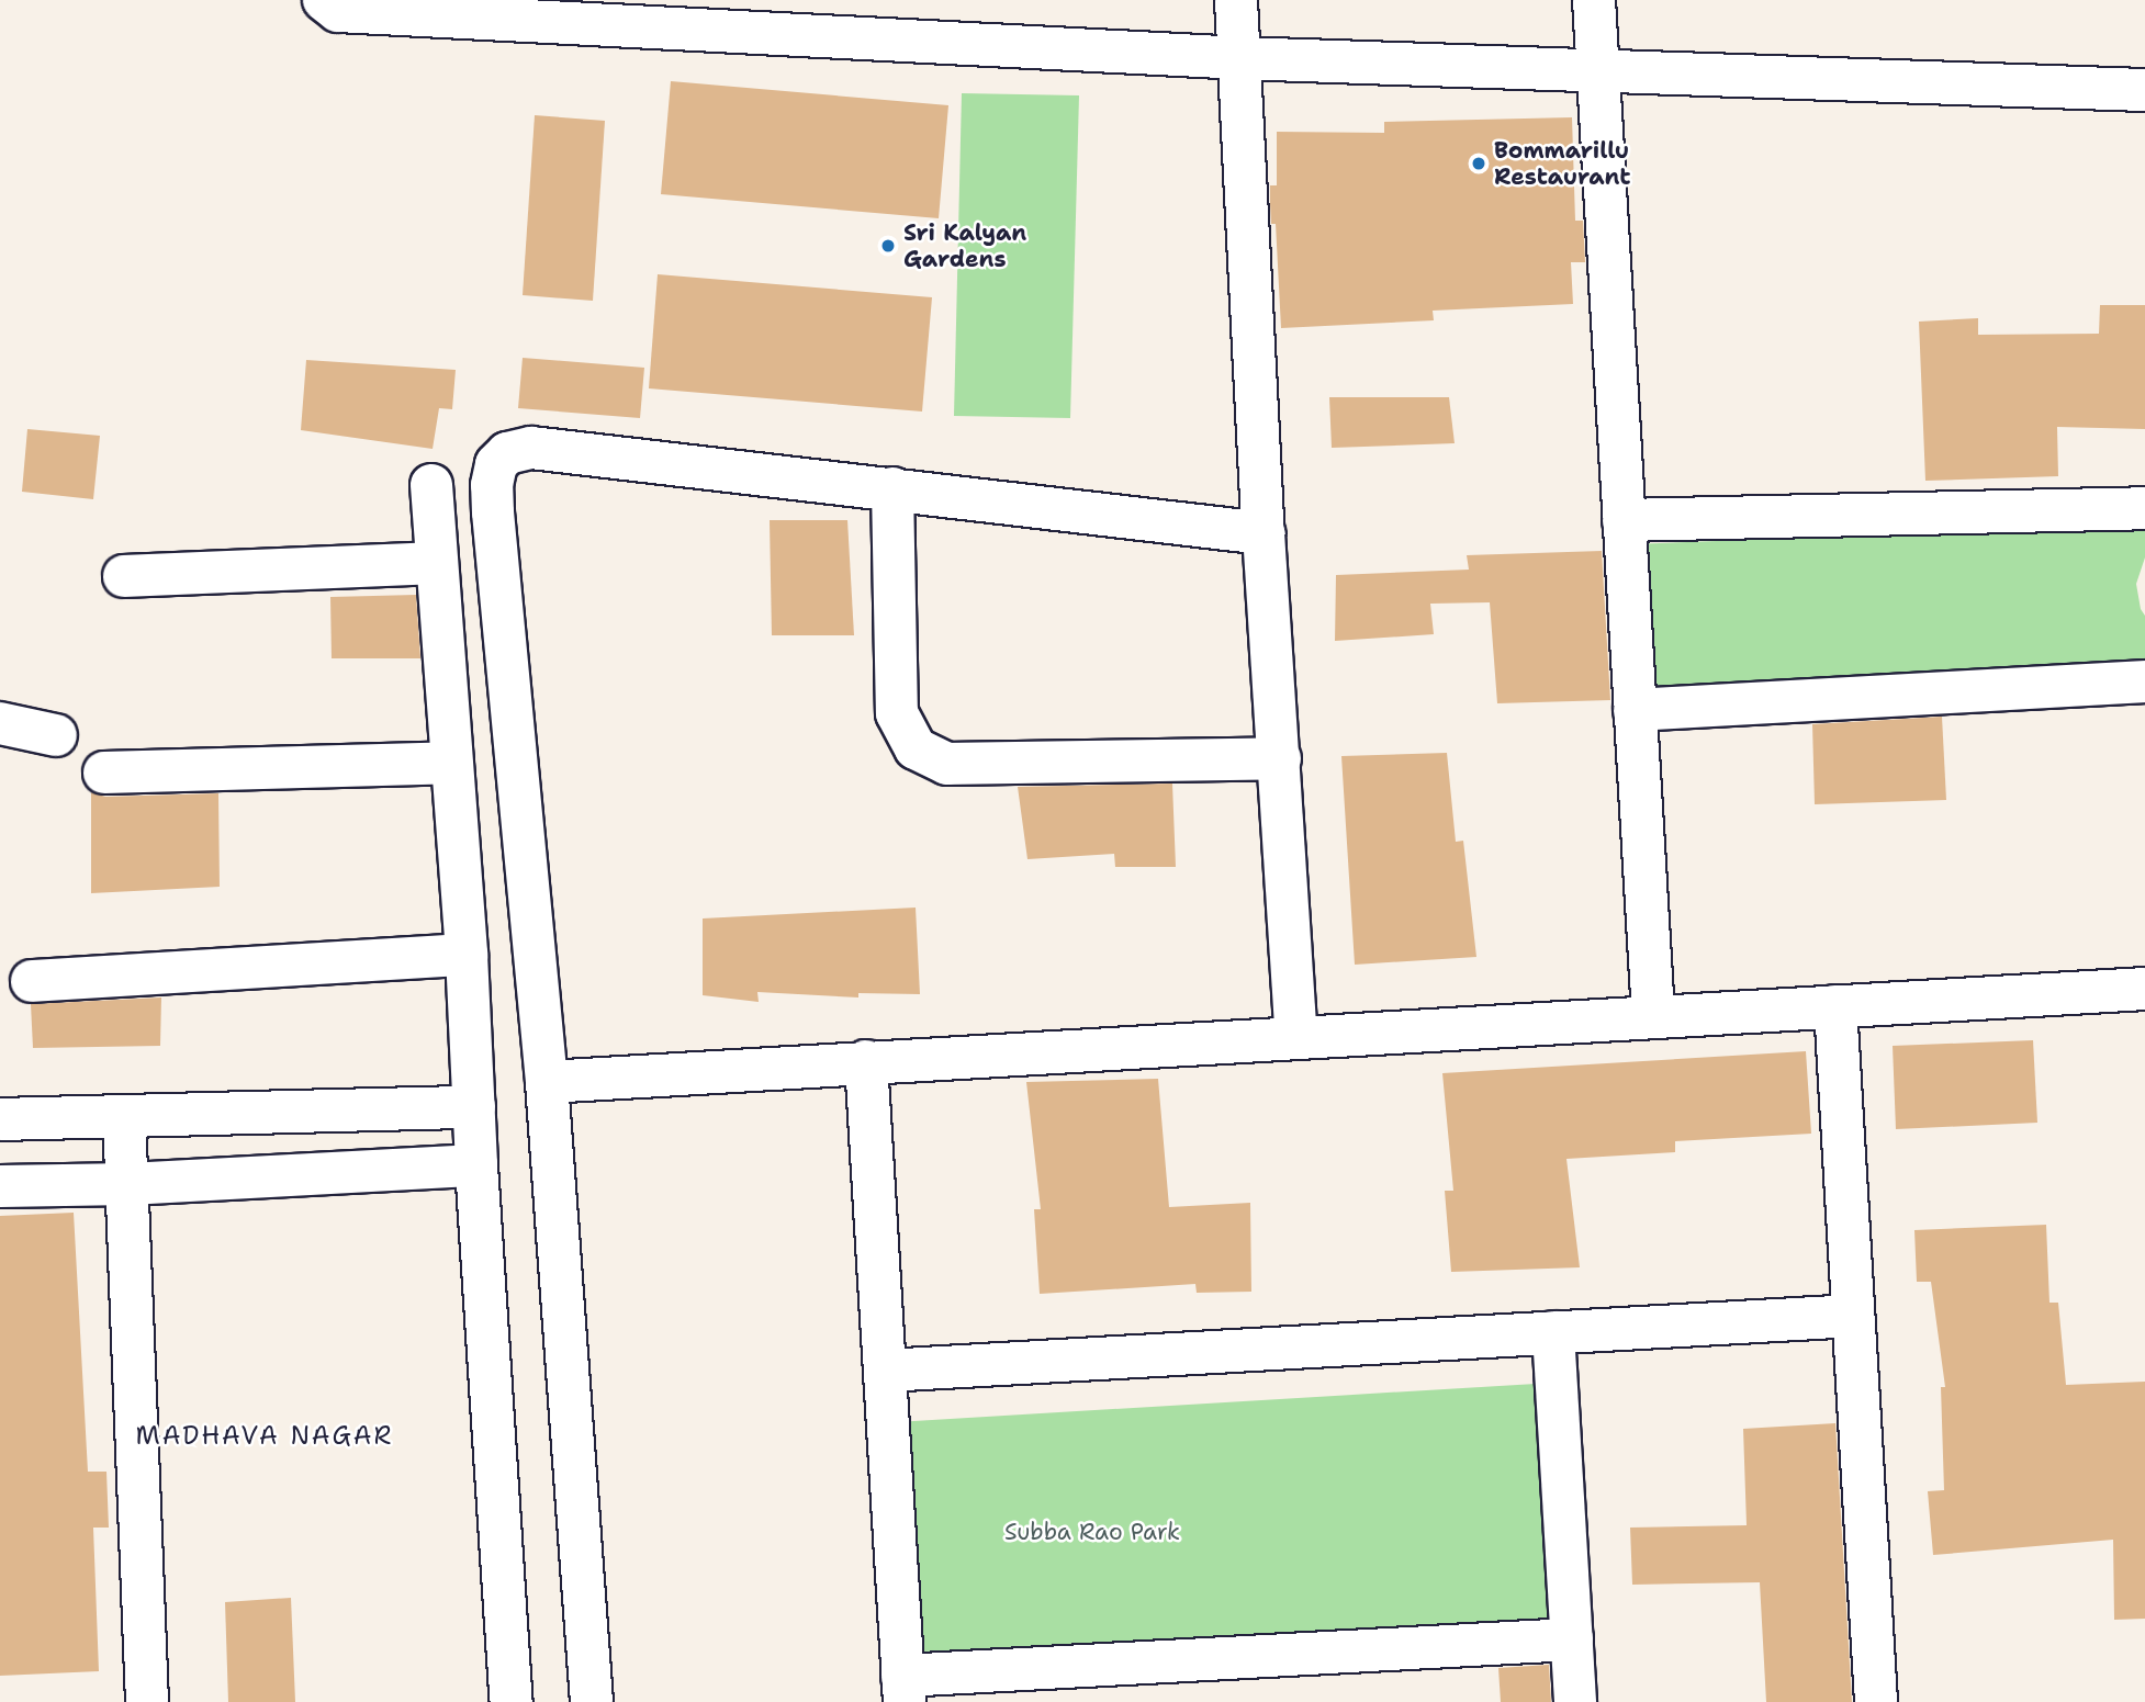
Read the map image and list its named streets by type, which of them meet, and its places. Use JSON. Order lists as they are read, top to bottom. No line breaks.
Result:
{"districts":["MADHAVA NAGAR"],"parks":["Subba Rao Park"],"places":["Bommarillu Restaurant","Sri Kalyan Gardens"]}
